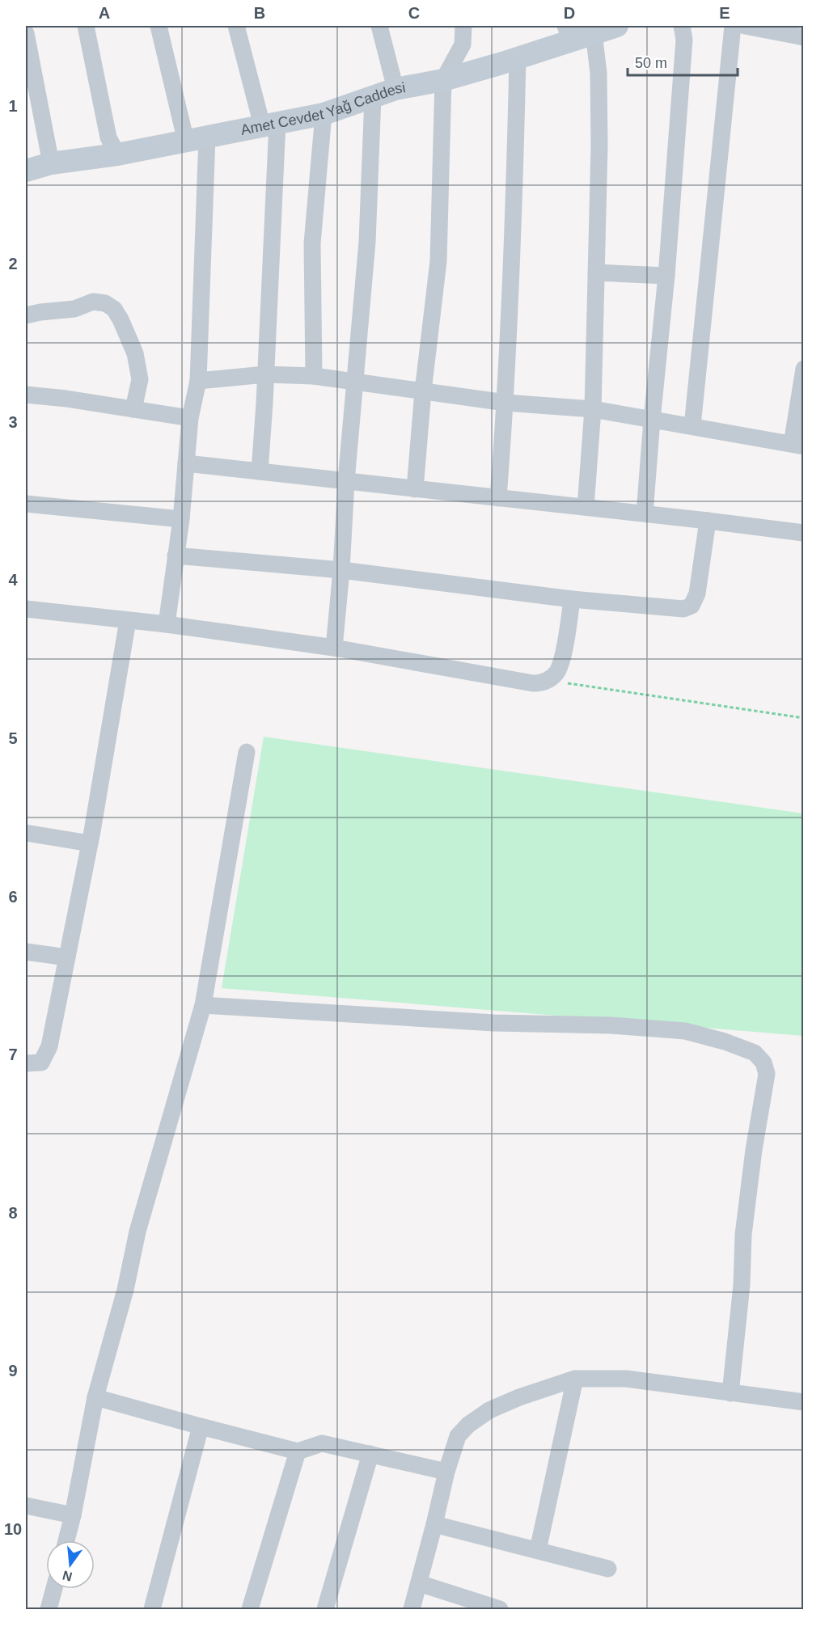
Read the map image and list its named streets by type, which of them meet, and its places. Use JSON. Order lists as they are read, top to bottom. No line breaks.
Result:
{"streets":{"street":["Amet Cevdet Yağ Caddesi"]},"scale_bar":"50 m","north":"bottom","grid":{"columns":["A","B","C","D","E"],"rows":["1","2","3","4","5","6","7","8","9","10"]}}
